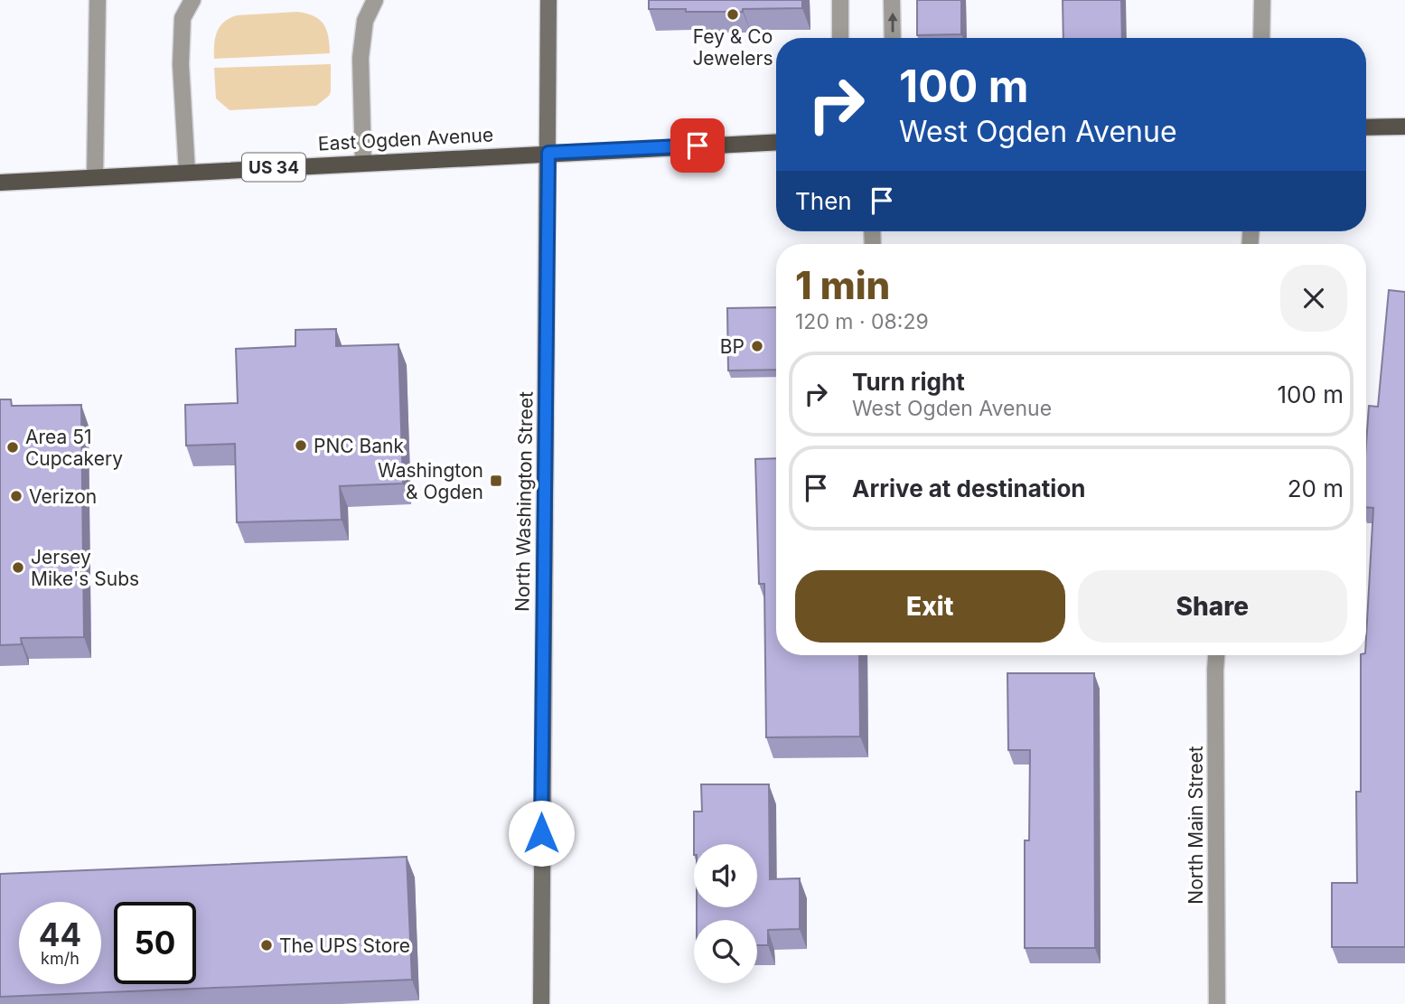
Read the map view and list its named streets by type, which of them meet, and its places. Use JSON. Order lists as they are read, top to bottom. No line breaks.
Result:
{"streets":{"main road":["East Ogden Avenue","US 34","North Washington Street"],"street":["North Main Street"]},"crossings":[["East Ogden Avenue","US 34"],["East Ogden Avenue","North Washington Street"],["US 34","North Washington Street"]],"places":{"other":["Fey & Co Jewelers","BP","PNC Bank","Area 51 Cupcakery","Verizon","Jersey Mike's Subs","The UPS Store"],"transit":["Washington & Ogden"]},"page":{"turn":["100 m","West Ogden Avenue"],"then":"Then","heading":["1 min","120 m · 08:29"],"list":[{"name":"Turn right","note":"West Ogden Avenue","value":"100 m"},{"name":"Arrive at destination","value":"20 m"}],"buttons":["Exit","Share"],"speed":"44 km/h","limit":"50"}}
